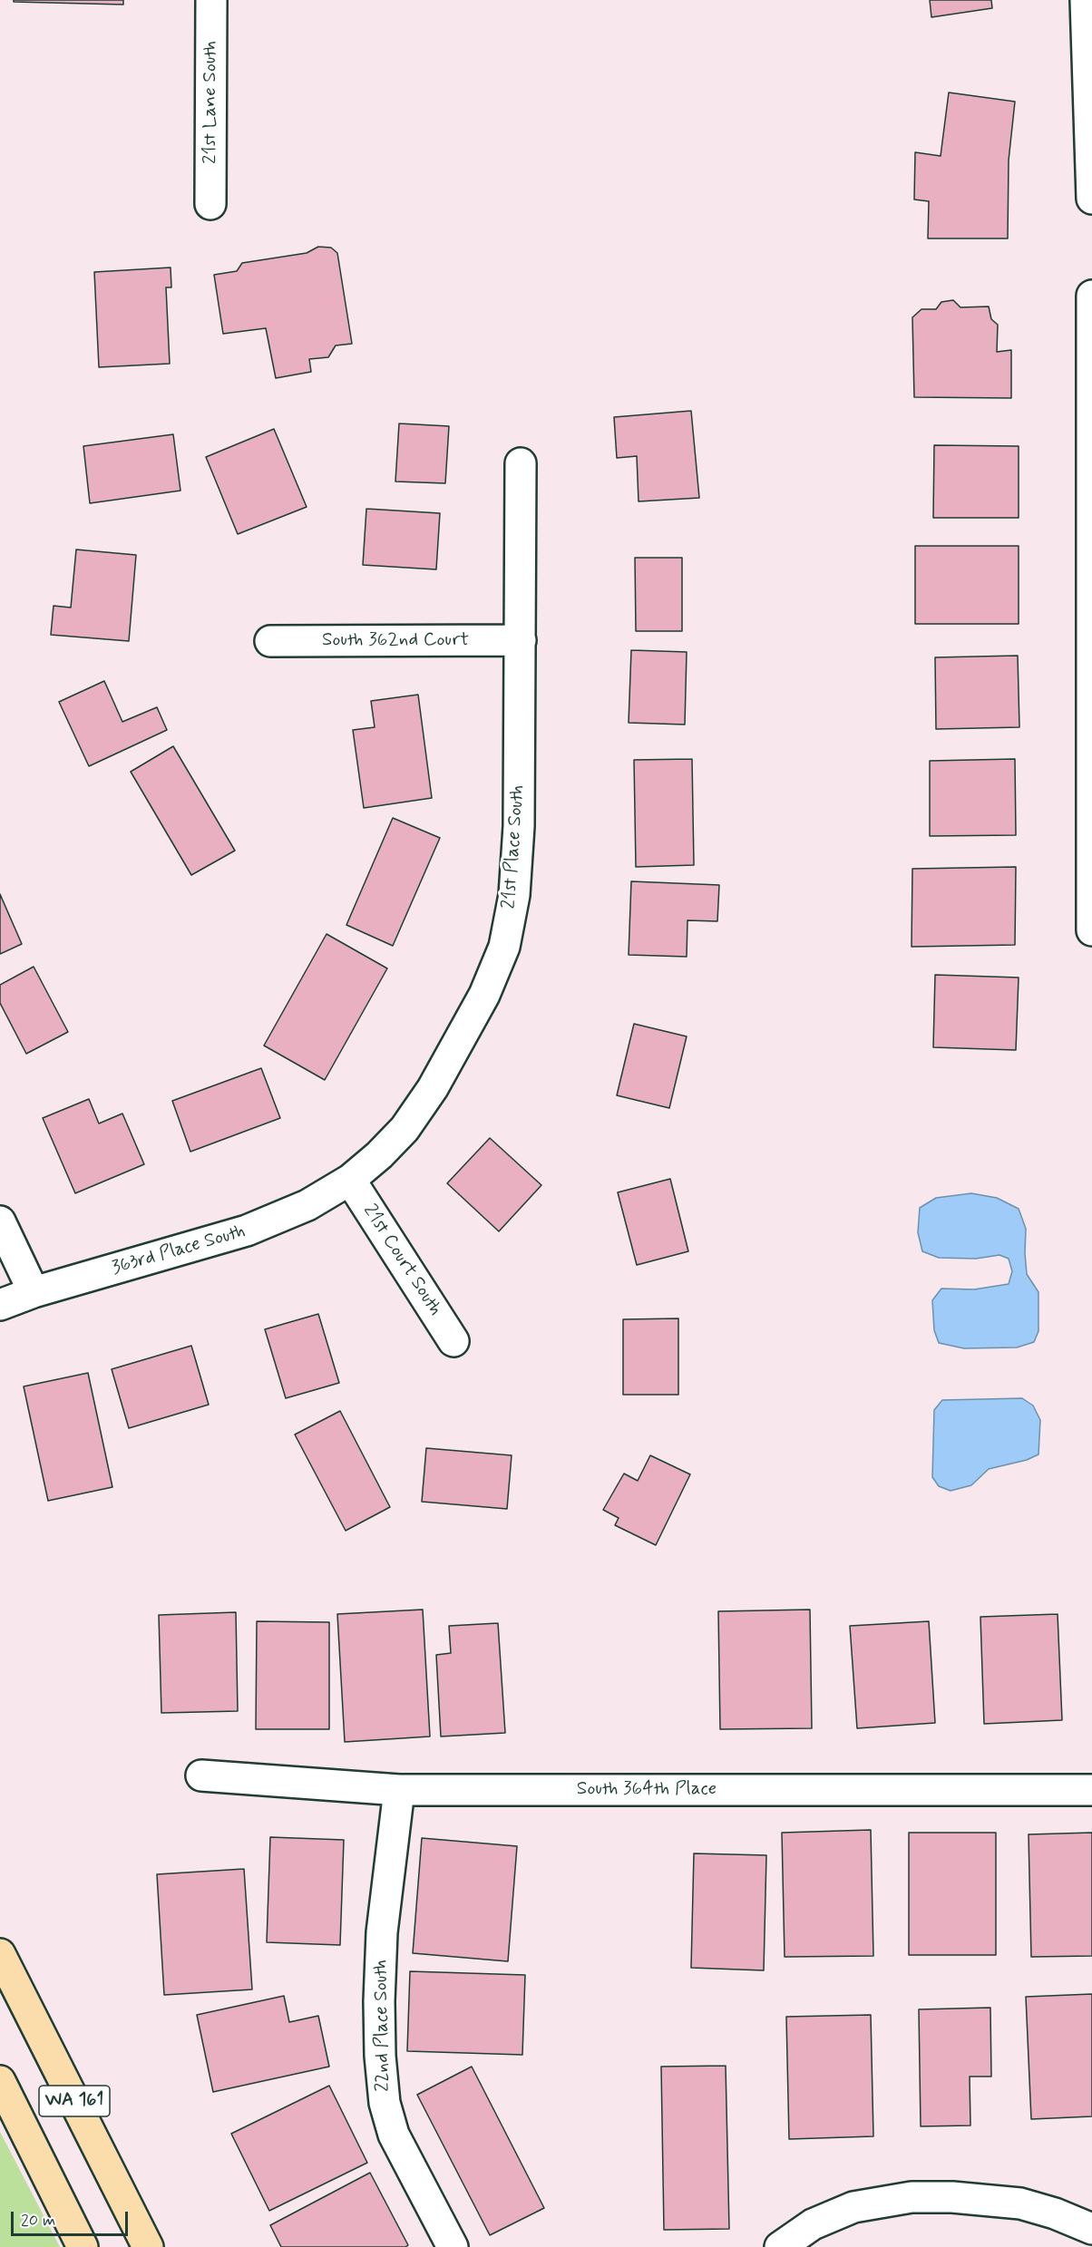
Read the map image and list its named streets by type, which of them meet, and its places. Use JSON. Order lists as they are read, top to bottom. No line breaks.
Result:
{"streets":{"main road":["WA 161"],"street":["21st Lane South","South 362nd Court","21st Place South","363rd Place South","21st Court South","South 364th Place","22nd Place South"]},"crossings":[["South 362nd Court","21st Place South"],["21st Place South","363rd Place South"],["21st Place South","21st Court South"],["363rd Place South","21st Court South"],["South 364th Place","22nd Place South"]],"scale_bar":"20 m"}
